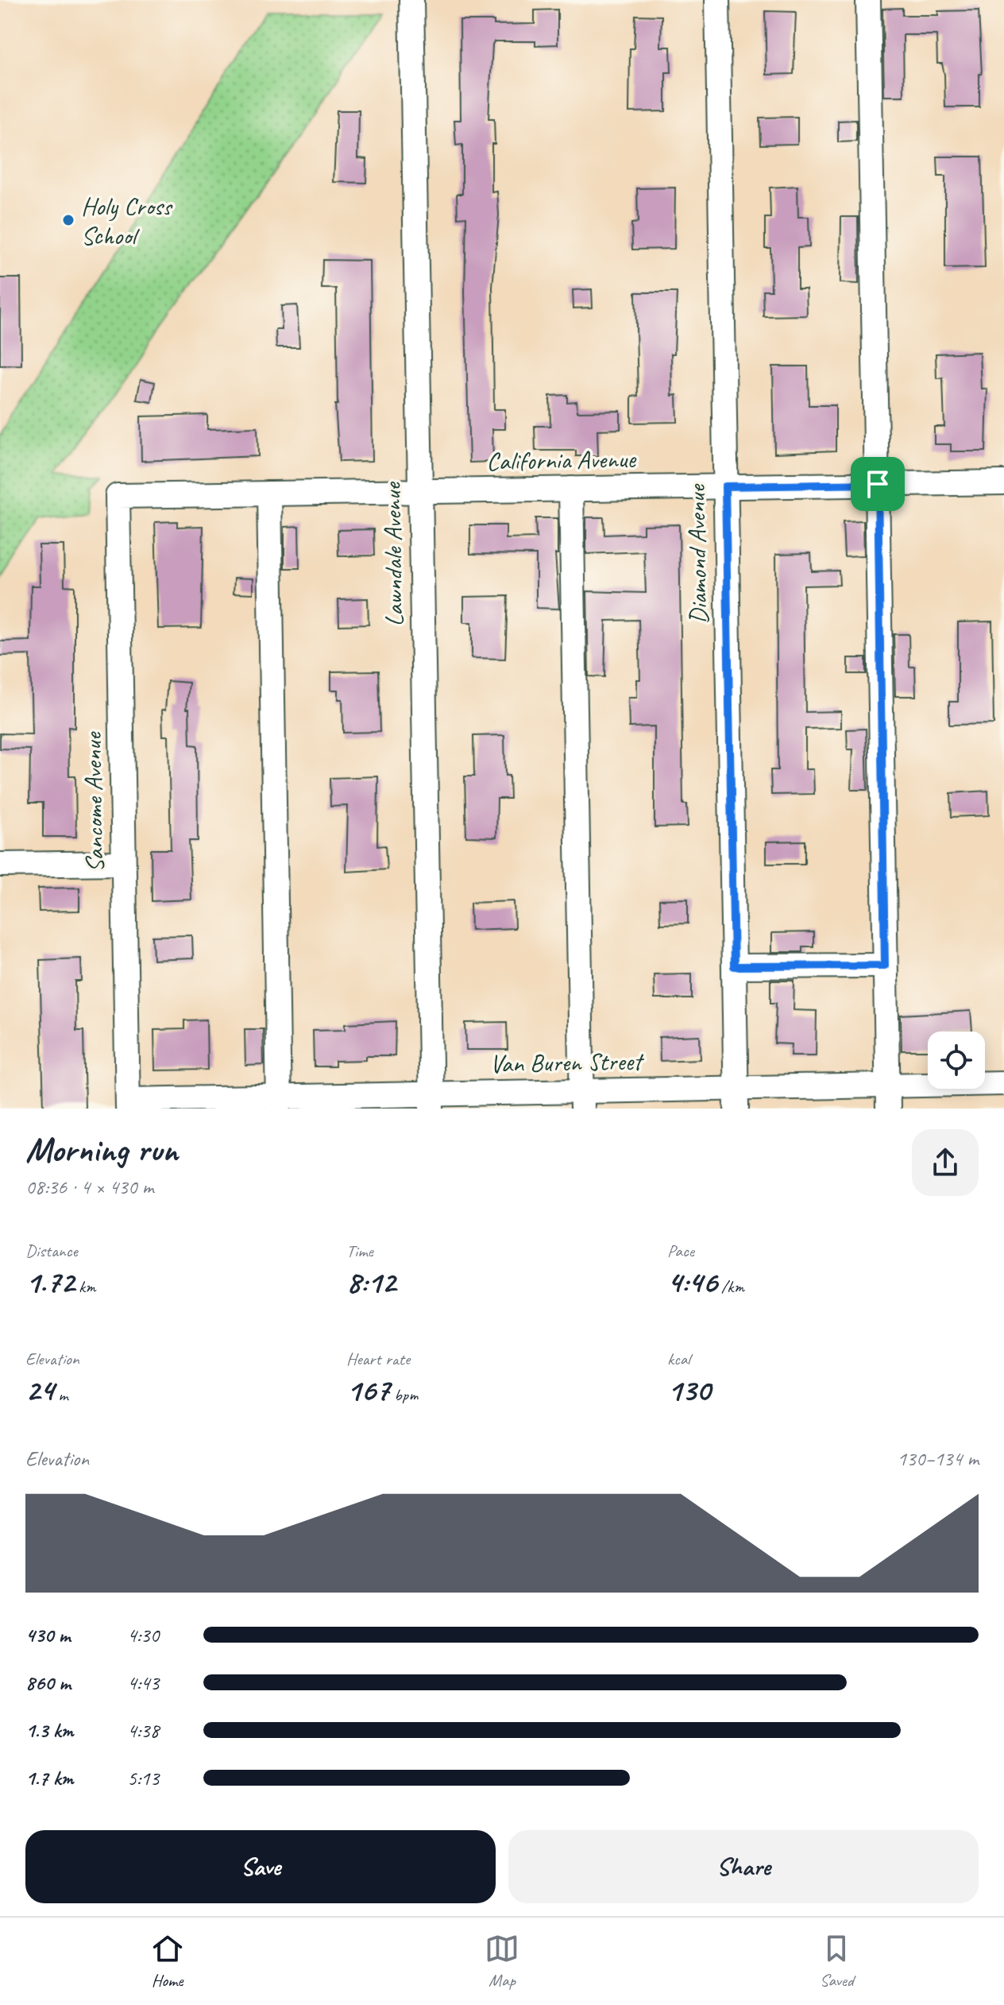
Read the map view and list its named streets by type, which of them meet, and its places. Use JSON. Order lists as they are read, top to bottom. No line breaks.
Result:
{"streets":{"street":["California Avenue","Lawndale Avenue","Diamond Avenue","Sancome Avenue","Van Buren Street"]},"crossings":[["California Avenue","Lawndale Avenue"],["California Avenue","Diamond Avenue"],["California Avenue","Sancome Avenue"],["Lawndale Avenue","Van Buren Street"],["Diamond Avenue","Van Buren Street"],["Sancome Avenue","Van Buren Street"]],"places":["Holy Cross School"],"page":{"heading":["Morning run","08:36 · 4 × 430 m"],"stats":[["Distance","1.72 km"],["Time","8:12"],["Pace","4:46 /km"],["Elevation","24 m"],["Heart rate","167 bpm"],["kcal","130"]],"chart":["Elevation","130–134 m"],"list":[{"name":"430 m","note":"4:30"},{"name":"860 m","note":"4:43"},{"name":"1.3 km","note":"4:38"},{"name":"1.7 km","note":"5:13"}],"buttons":["Save","Share"],"tabs":["Home","Map","Saved"]}}
